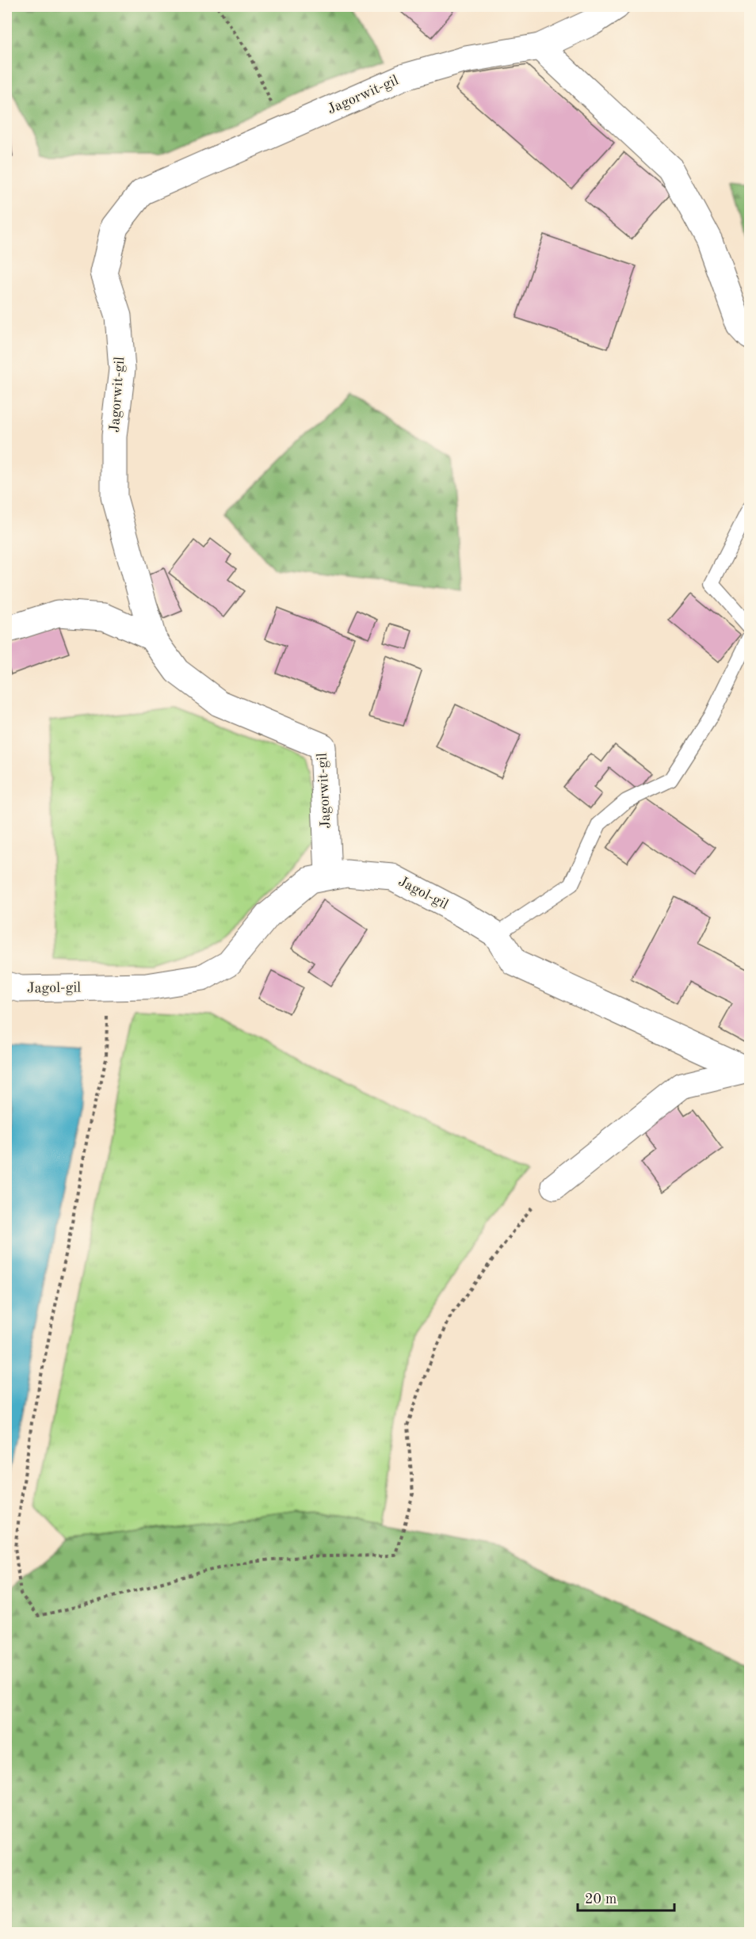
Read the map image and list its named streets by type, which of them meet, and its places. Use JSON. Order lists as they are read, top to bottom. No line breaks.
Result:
{"streets":{"street":["Jagorwit-gil","Jagol-gil"]},"crossings":[["Jagorwit-gil","Jagol-gil"]],"scale_bar":"20 m"}
